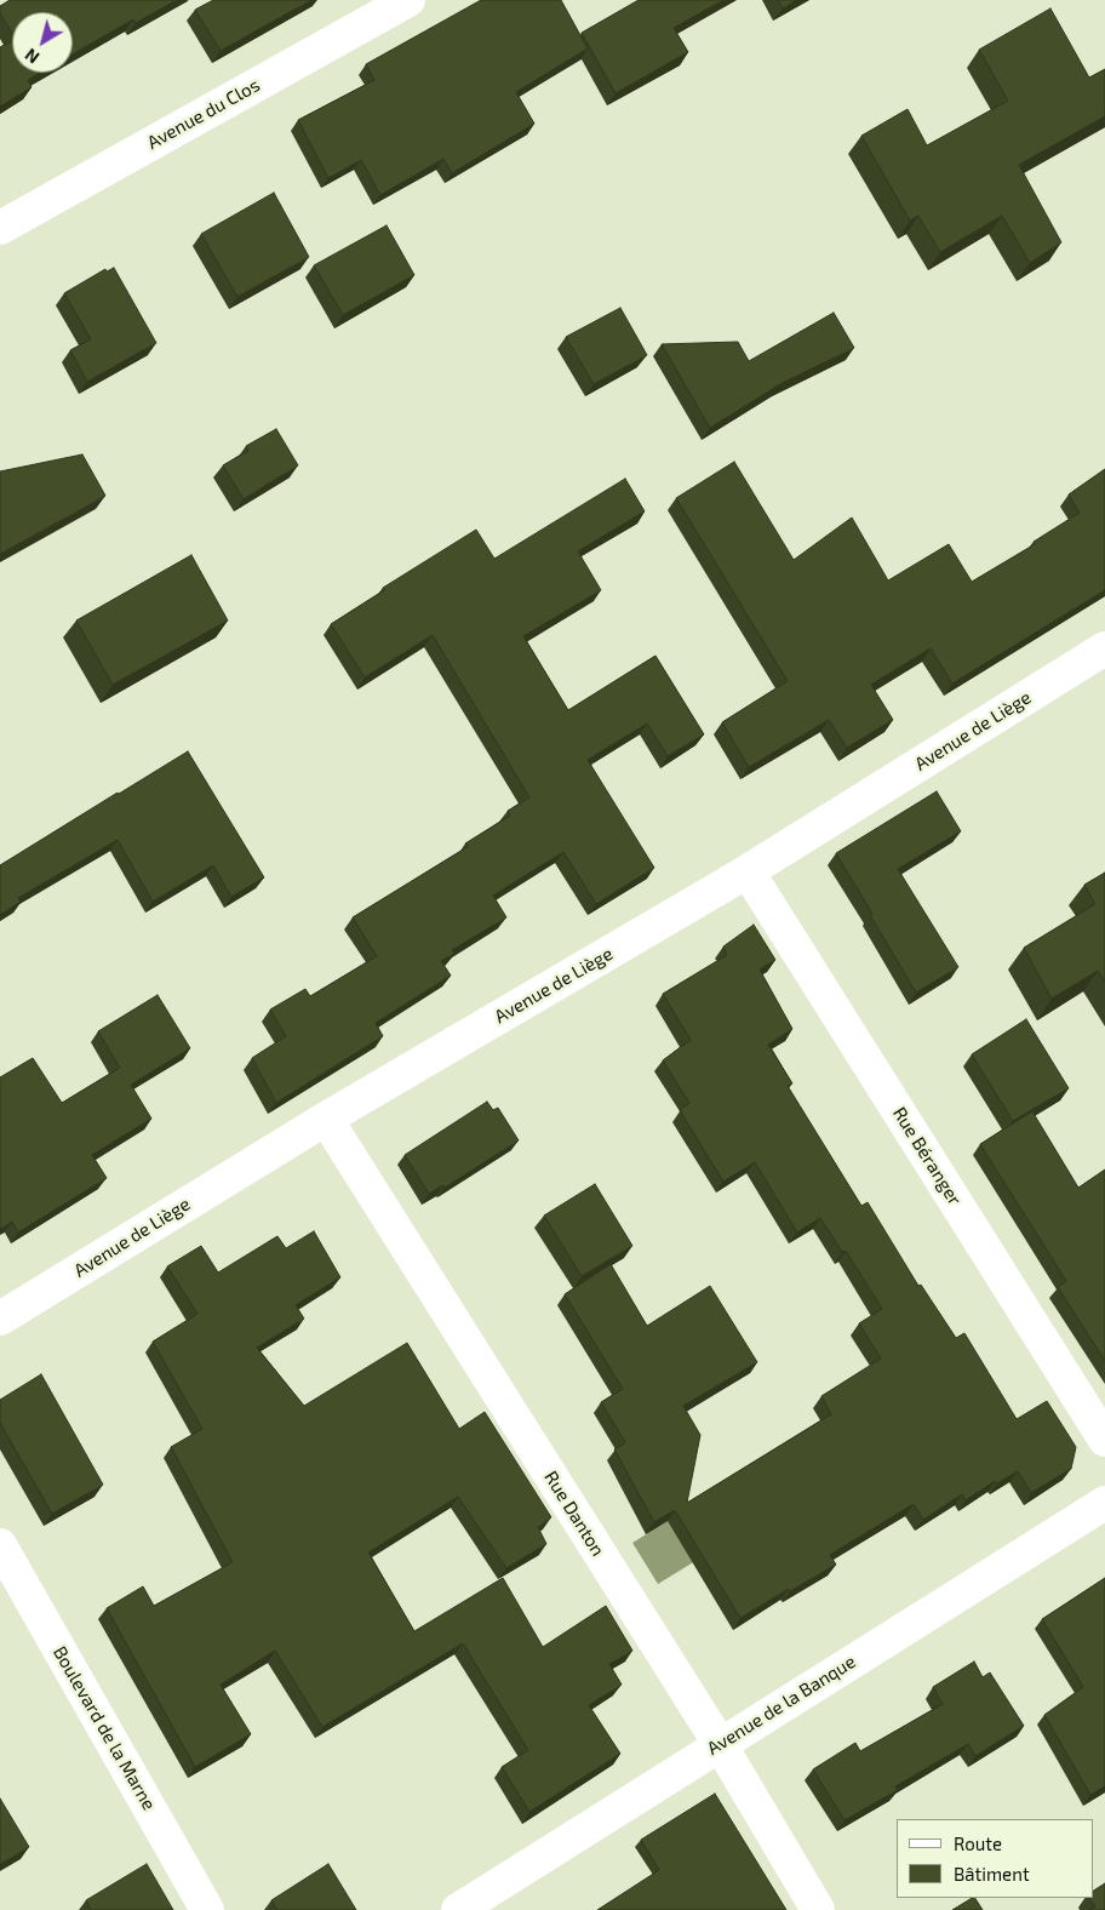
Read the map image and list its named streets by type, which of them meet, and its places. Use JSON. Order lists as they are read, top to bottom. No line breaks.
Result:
{"streets":{"street":["Avenue du Clos","Avenue de Liège","Rue Béranger","Rue Danton","Avenue de la Banque","Boulevard de la Marne"]},"crossings":[["Avenue de Liège","Rue Béranger"],["Avenue de Liège","Rue Danton"],["Rue Danton","Avenue de la Banque"]],"legend":["Route","Bâtiment"],"north":"bottom left"}
